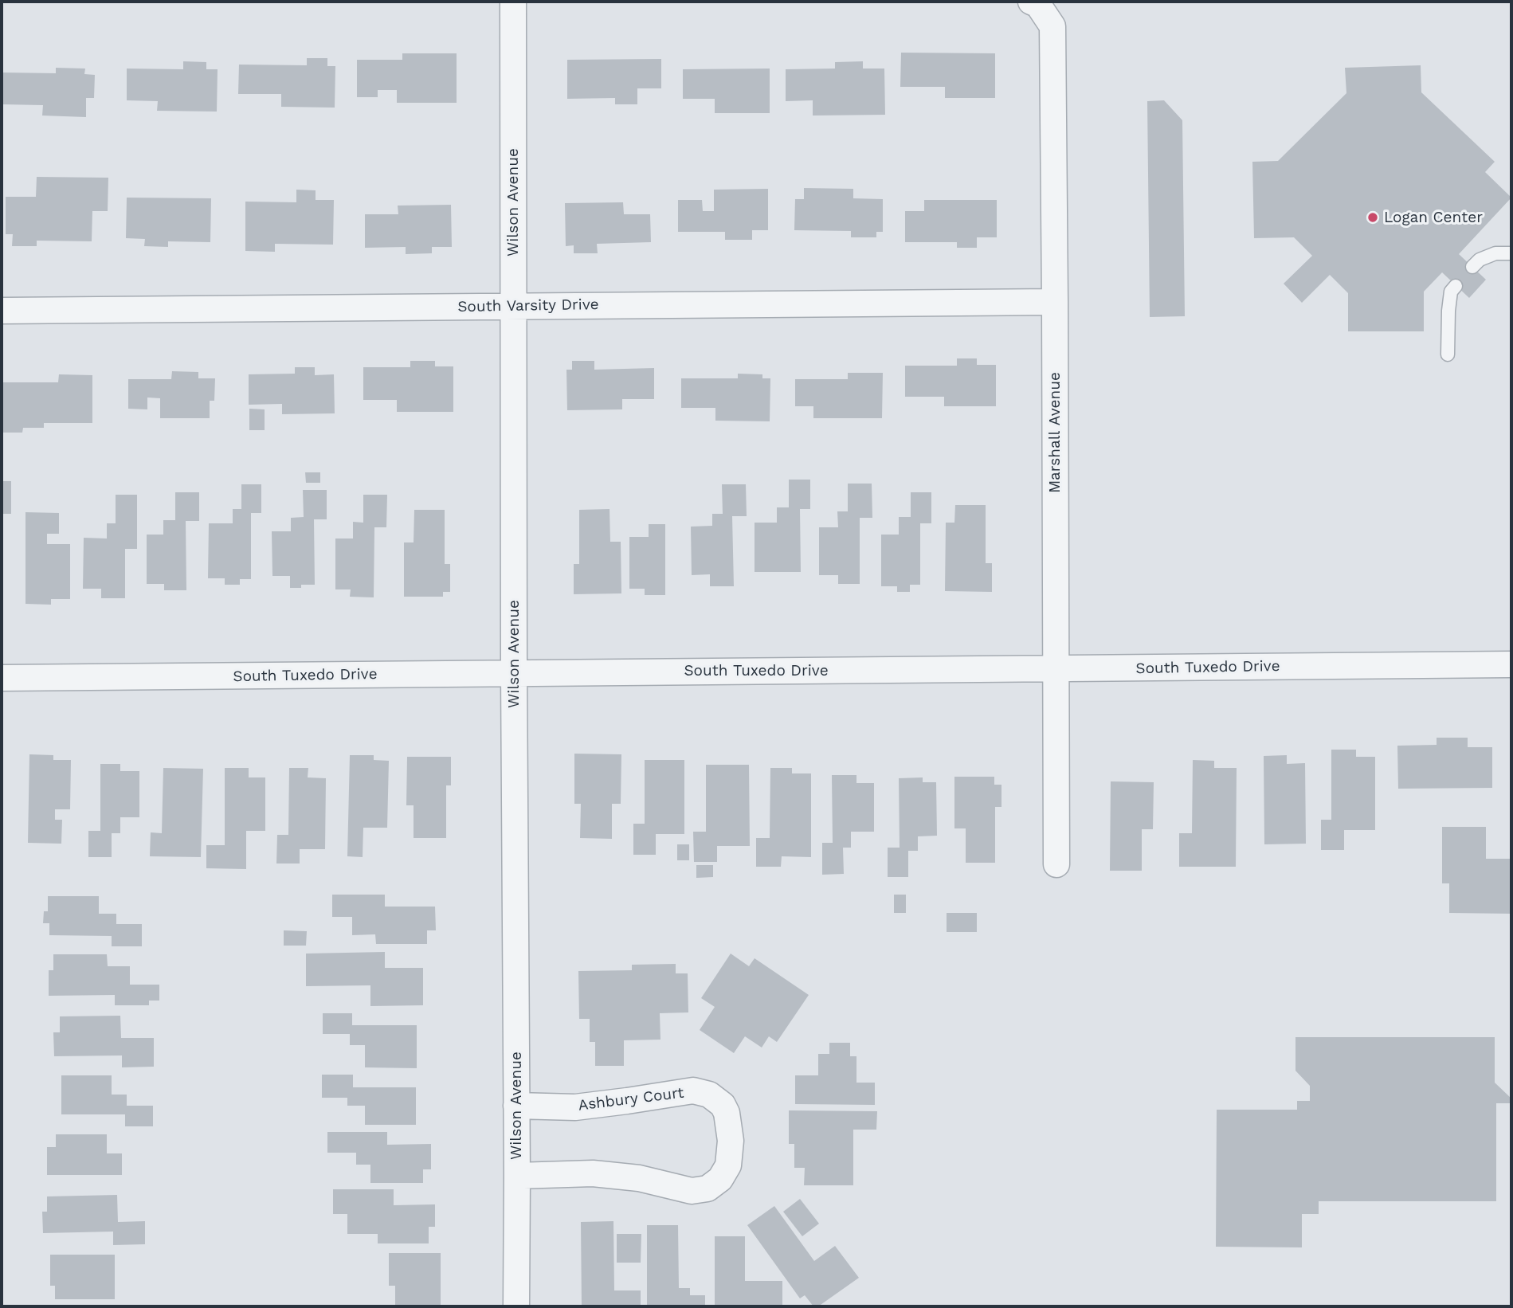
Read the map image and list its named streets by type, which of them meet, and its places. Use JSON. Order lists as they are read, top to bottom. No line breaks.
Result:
{"streets":{"street":["Wilson Avenue","South Varsity Drive","Marshall Avenue","South Tuxedo Drive","Ashbury Court"]},"crossings":[["Wilson Avenue","South Varsity Drive"],["Wilson Avenue","South Tuxedo Drive"],["Wilson Avenue","Ashbury Court"],["South Varsity Drive","Marshall Avenue"],["Marshall Avenue","South Tuxedo Drive"]],"places":["Logan Center"]}
